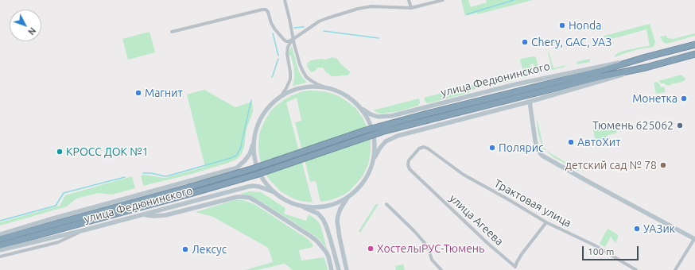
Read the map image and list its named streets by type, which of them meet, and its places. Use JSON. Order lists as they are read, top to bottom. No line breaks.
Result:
{"streets":{"highway":["улица Федюнинского"],"street":["Трактовая улица","улица Агеева"]},"crossings":[["Трактовая улица","улица Агеева"]],"places":["Honda","Chery, GAC, УАЗ","Магнит","Монетка","Тюмень 625062","АвтоХит","Полярис","КРОСС ДОК №1","детский сад № 78","УАЗик","ХостелыРУС-Тюмень","Лексус"],"scale_bar":"100 m","north":"bottom right"}
